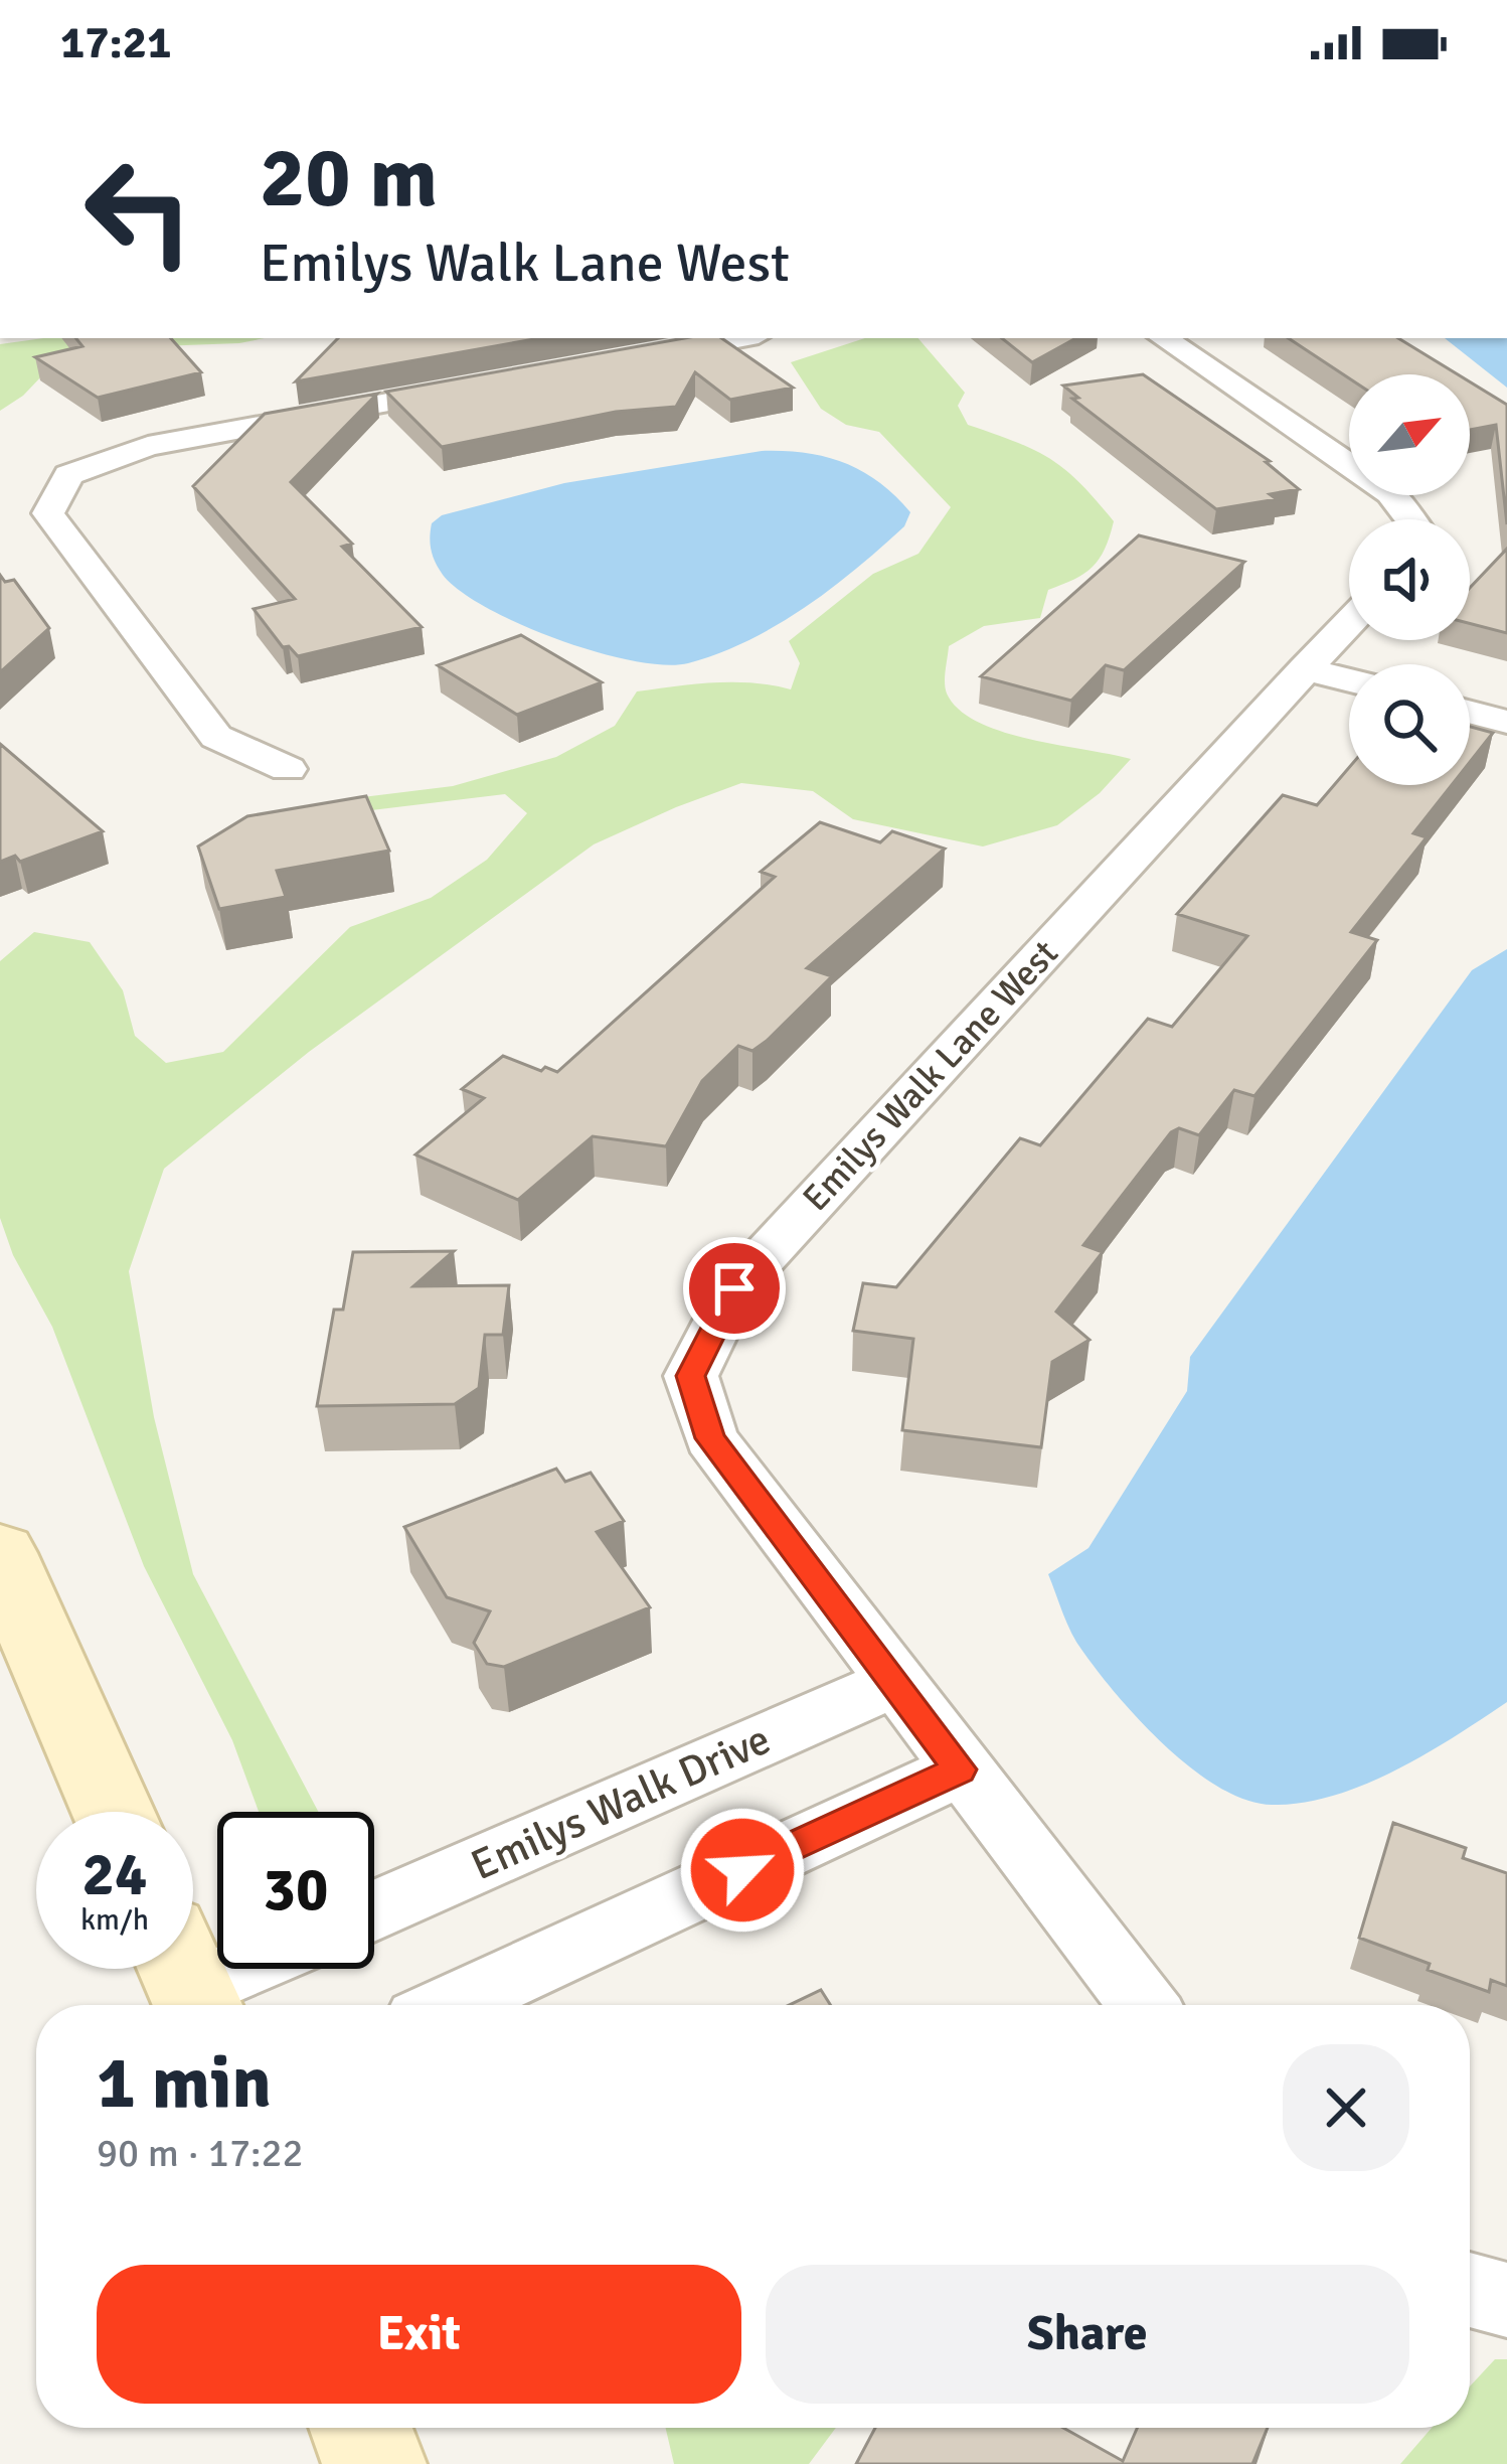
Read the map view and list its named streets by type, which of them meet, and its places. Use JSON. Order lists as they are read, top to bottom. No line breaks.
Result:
{"streets":{"street":["Emilys Walk Lane West","Emilys Walk Drive"]},"crossings":[["Emilys Walk Lane West","Emilys Walk Drive"]],"north":"top right","page":{"status":"17:21","turn":["20 m","Emilys Walk Lane West"],"speed":"24 km/h","limit":"30","heading":["1 min","90 m · 17:22"],"buttons":["Exit","Share"]}}
